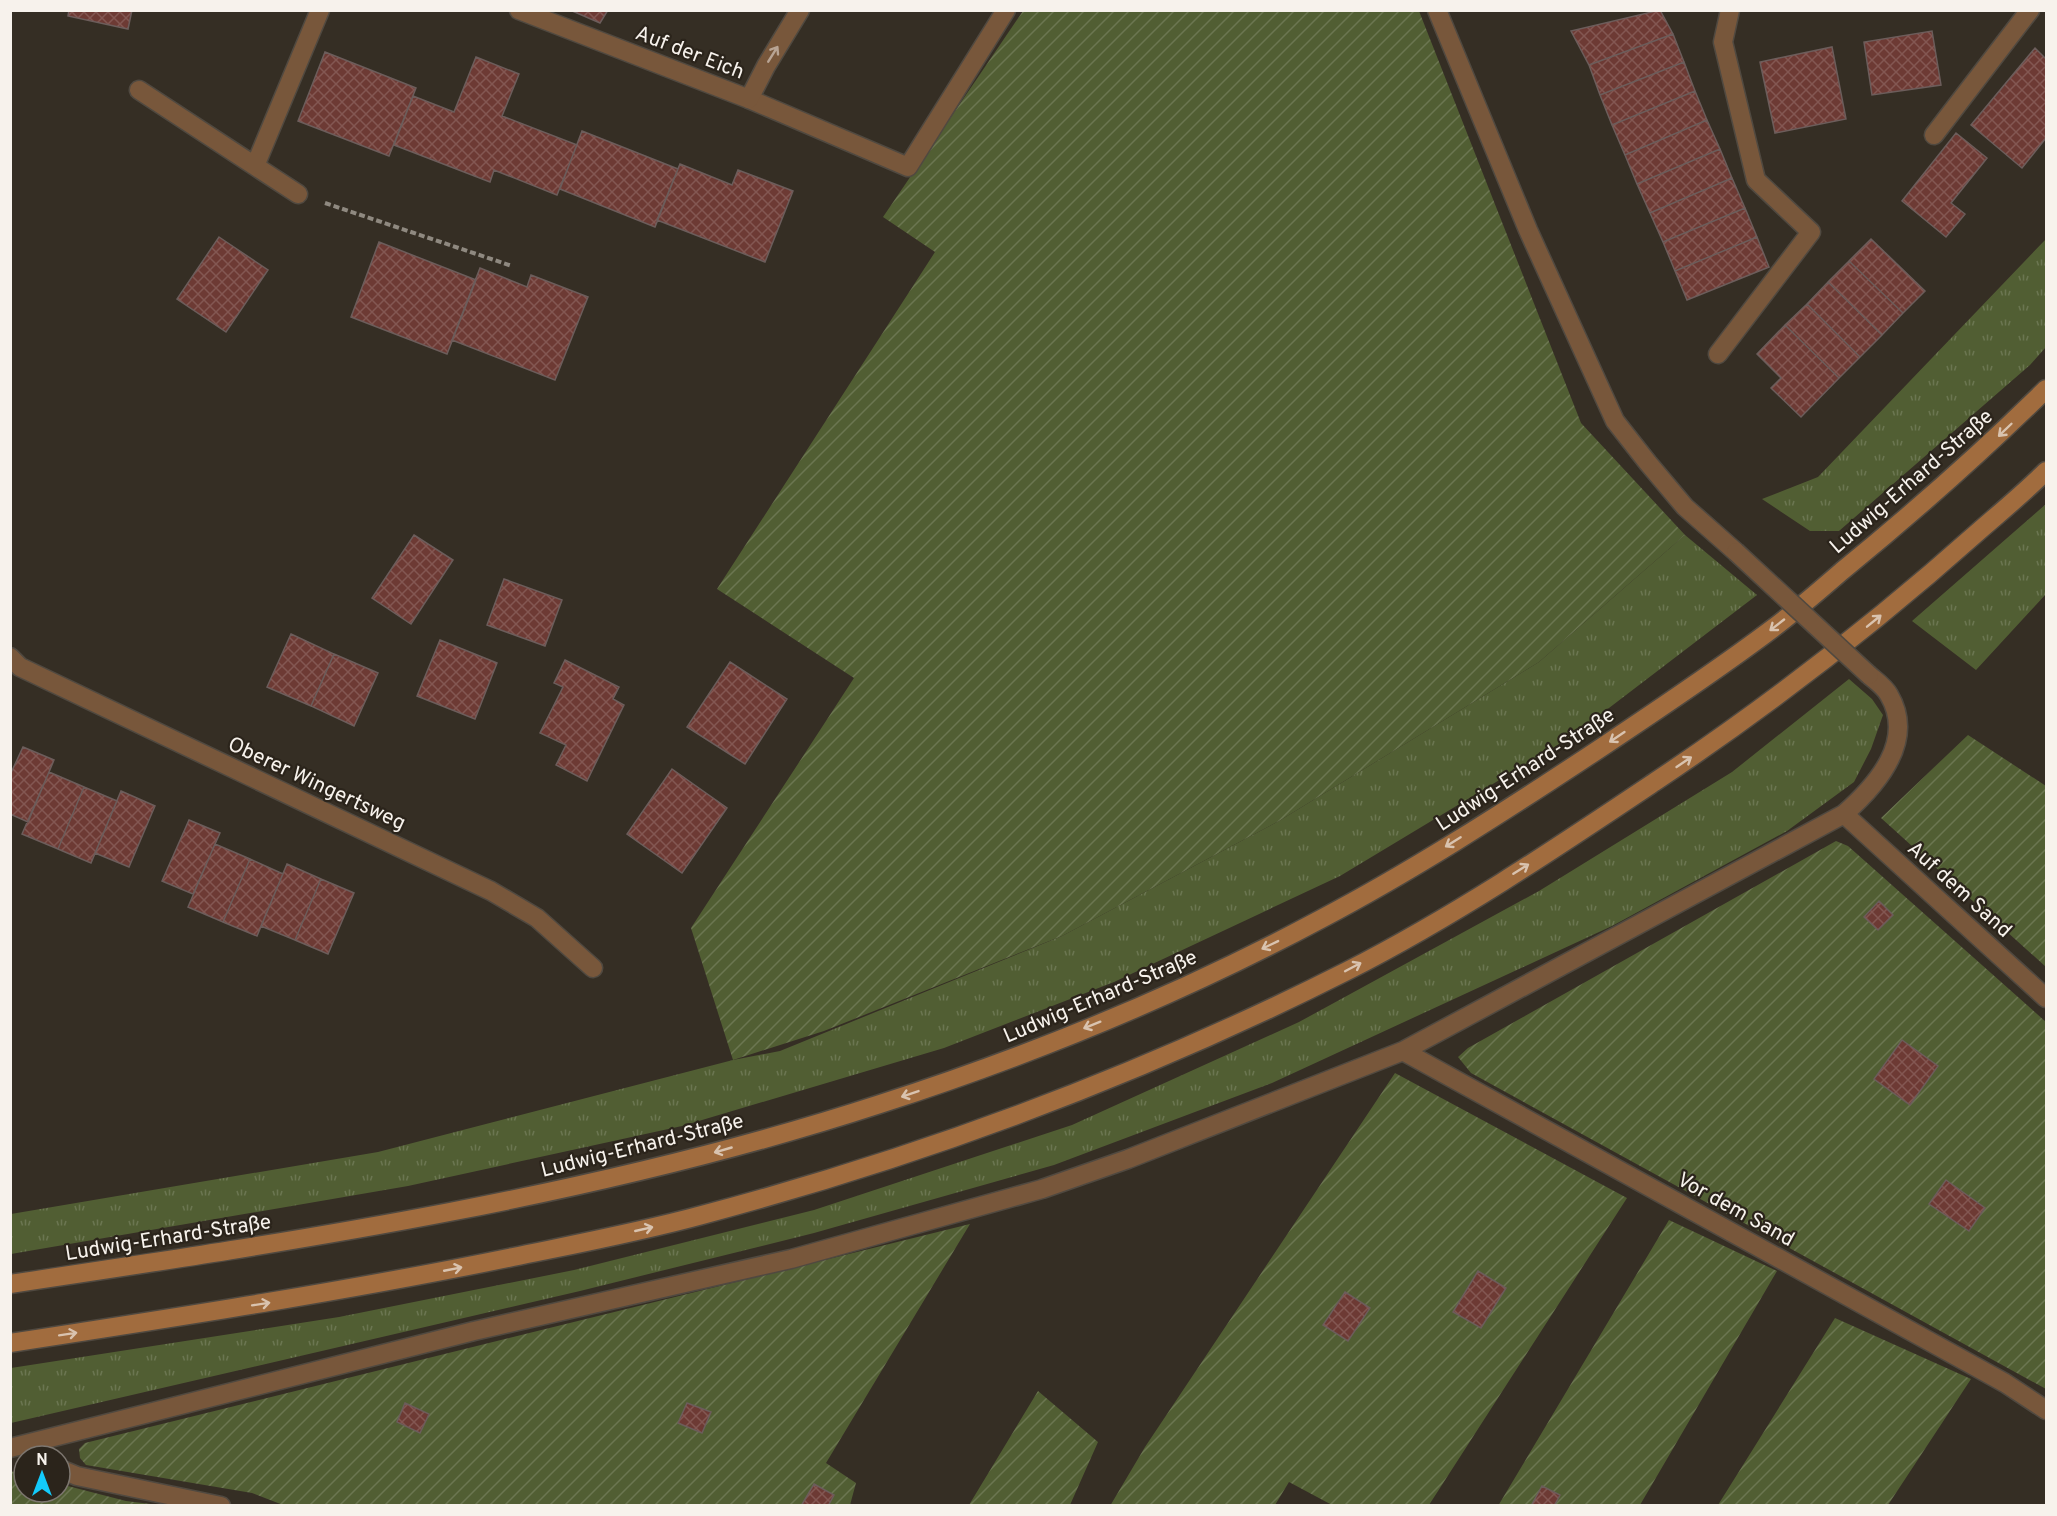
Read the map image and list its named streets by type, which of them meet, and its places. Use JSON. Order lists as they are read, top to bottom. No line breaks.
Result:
{"streets":{"main road":["Ludwig-Erhard-Straße"],"street":["Auf der Eich","Oberer Wingertsweg","Auf dem Sand","Vor dem Sand"]},"north":"top"}
